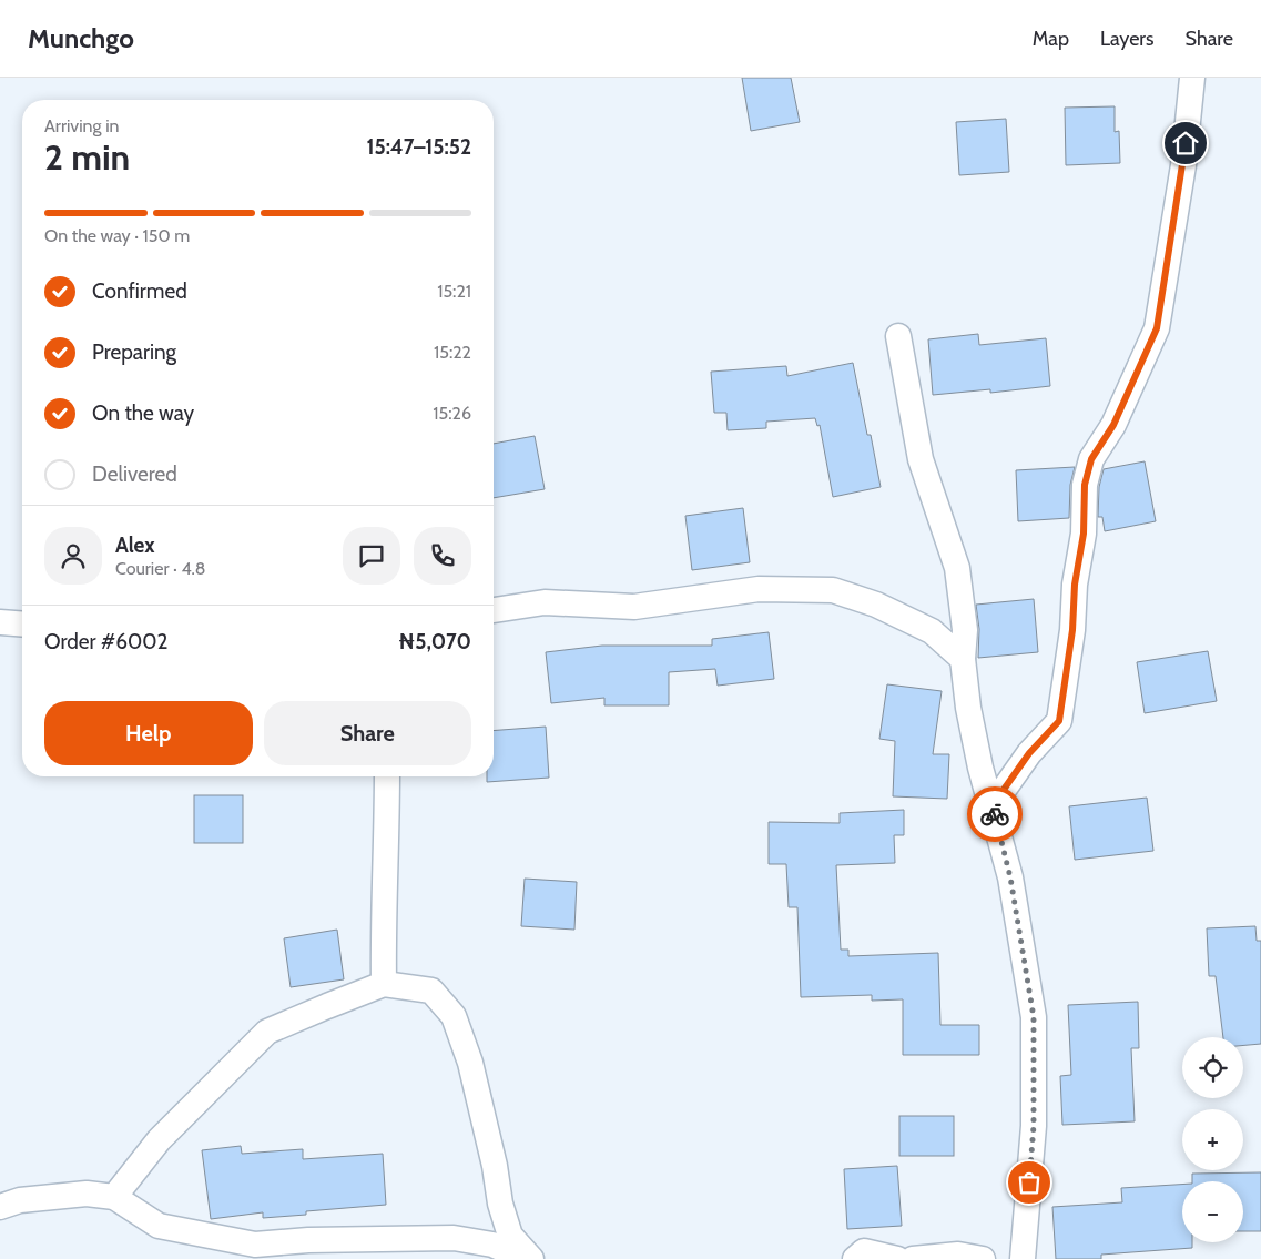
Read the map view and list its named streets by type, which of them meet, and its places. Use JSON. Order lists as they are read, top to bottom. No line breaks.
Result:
{"page":{"header":"Munchgo","nav":["Map","Layers","Share"],"heading":["2 min","Arriving in","15:47–15:52"],"panel":["Alex","Courier · 4.8","Order #6002","₦5,070"],"bar":"On the way · 150 m","list":[["Confirmed","15:21"],["Preparing","15:22"],["On the way","15:26"],"Delivered"],"buttons":["Help","Share"],"map_buttons":["+","−"]}}
